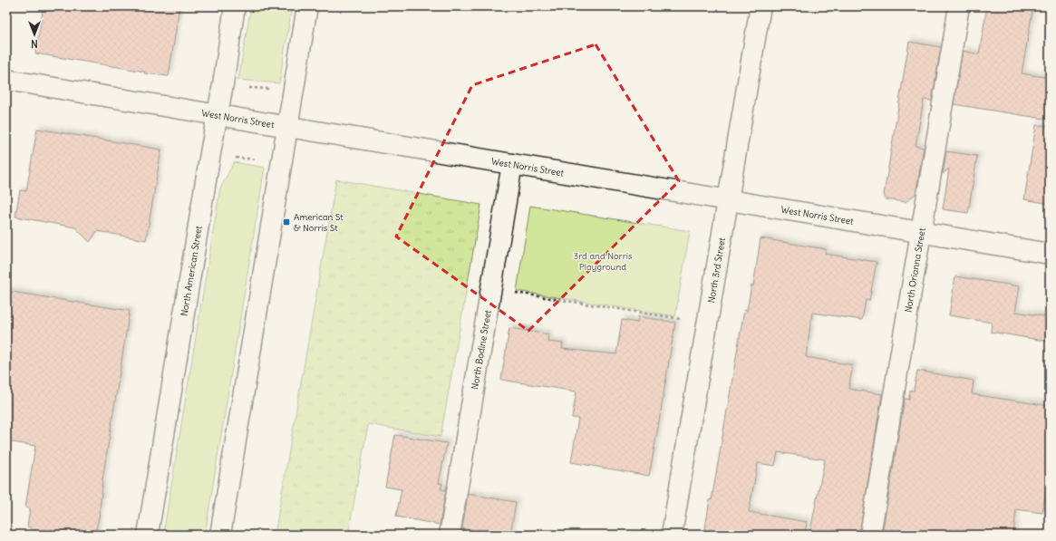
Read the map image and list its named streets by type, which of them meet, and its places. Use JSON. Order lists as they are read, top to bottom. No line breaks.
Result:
{"streets":{"street":["West Norris Street","North American Street","North Orianna Street","North 3rd Street","North Bodine Street"]},"crossings":[["West Norris Street","North American Street"],["West Norris Street","North Orianna Street"],["West Norris Street","North 3rd Street"],["West Norris Street","North Bodine Street"]],"parks":["3rd and Norris Playground"],"places":{"transit":["American St & Norris St"]},"north":"bottom"}
